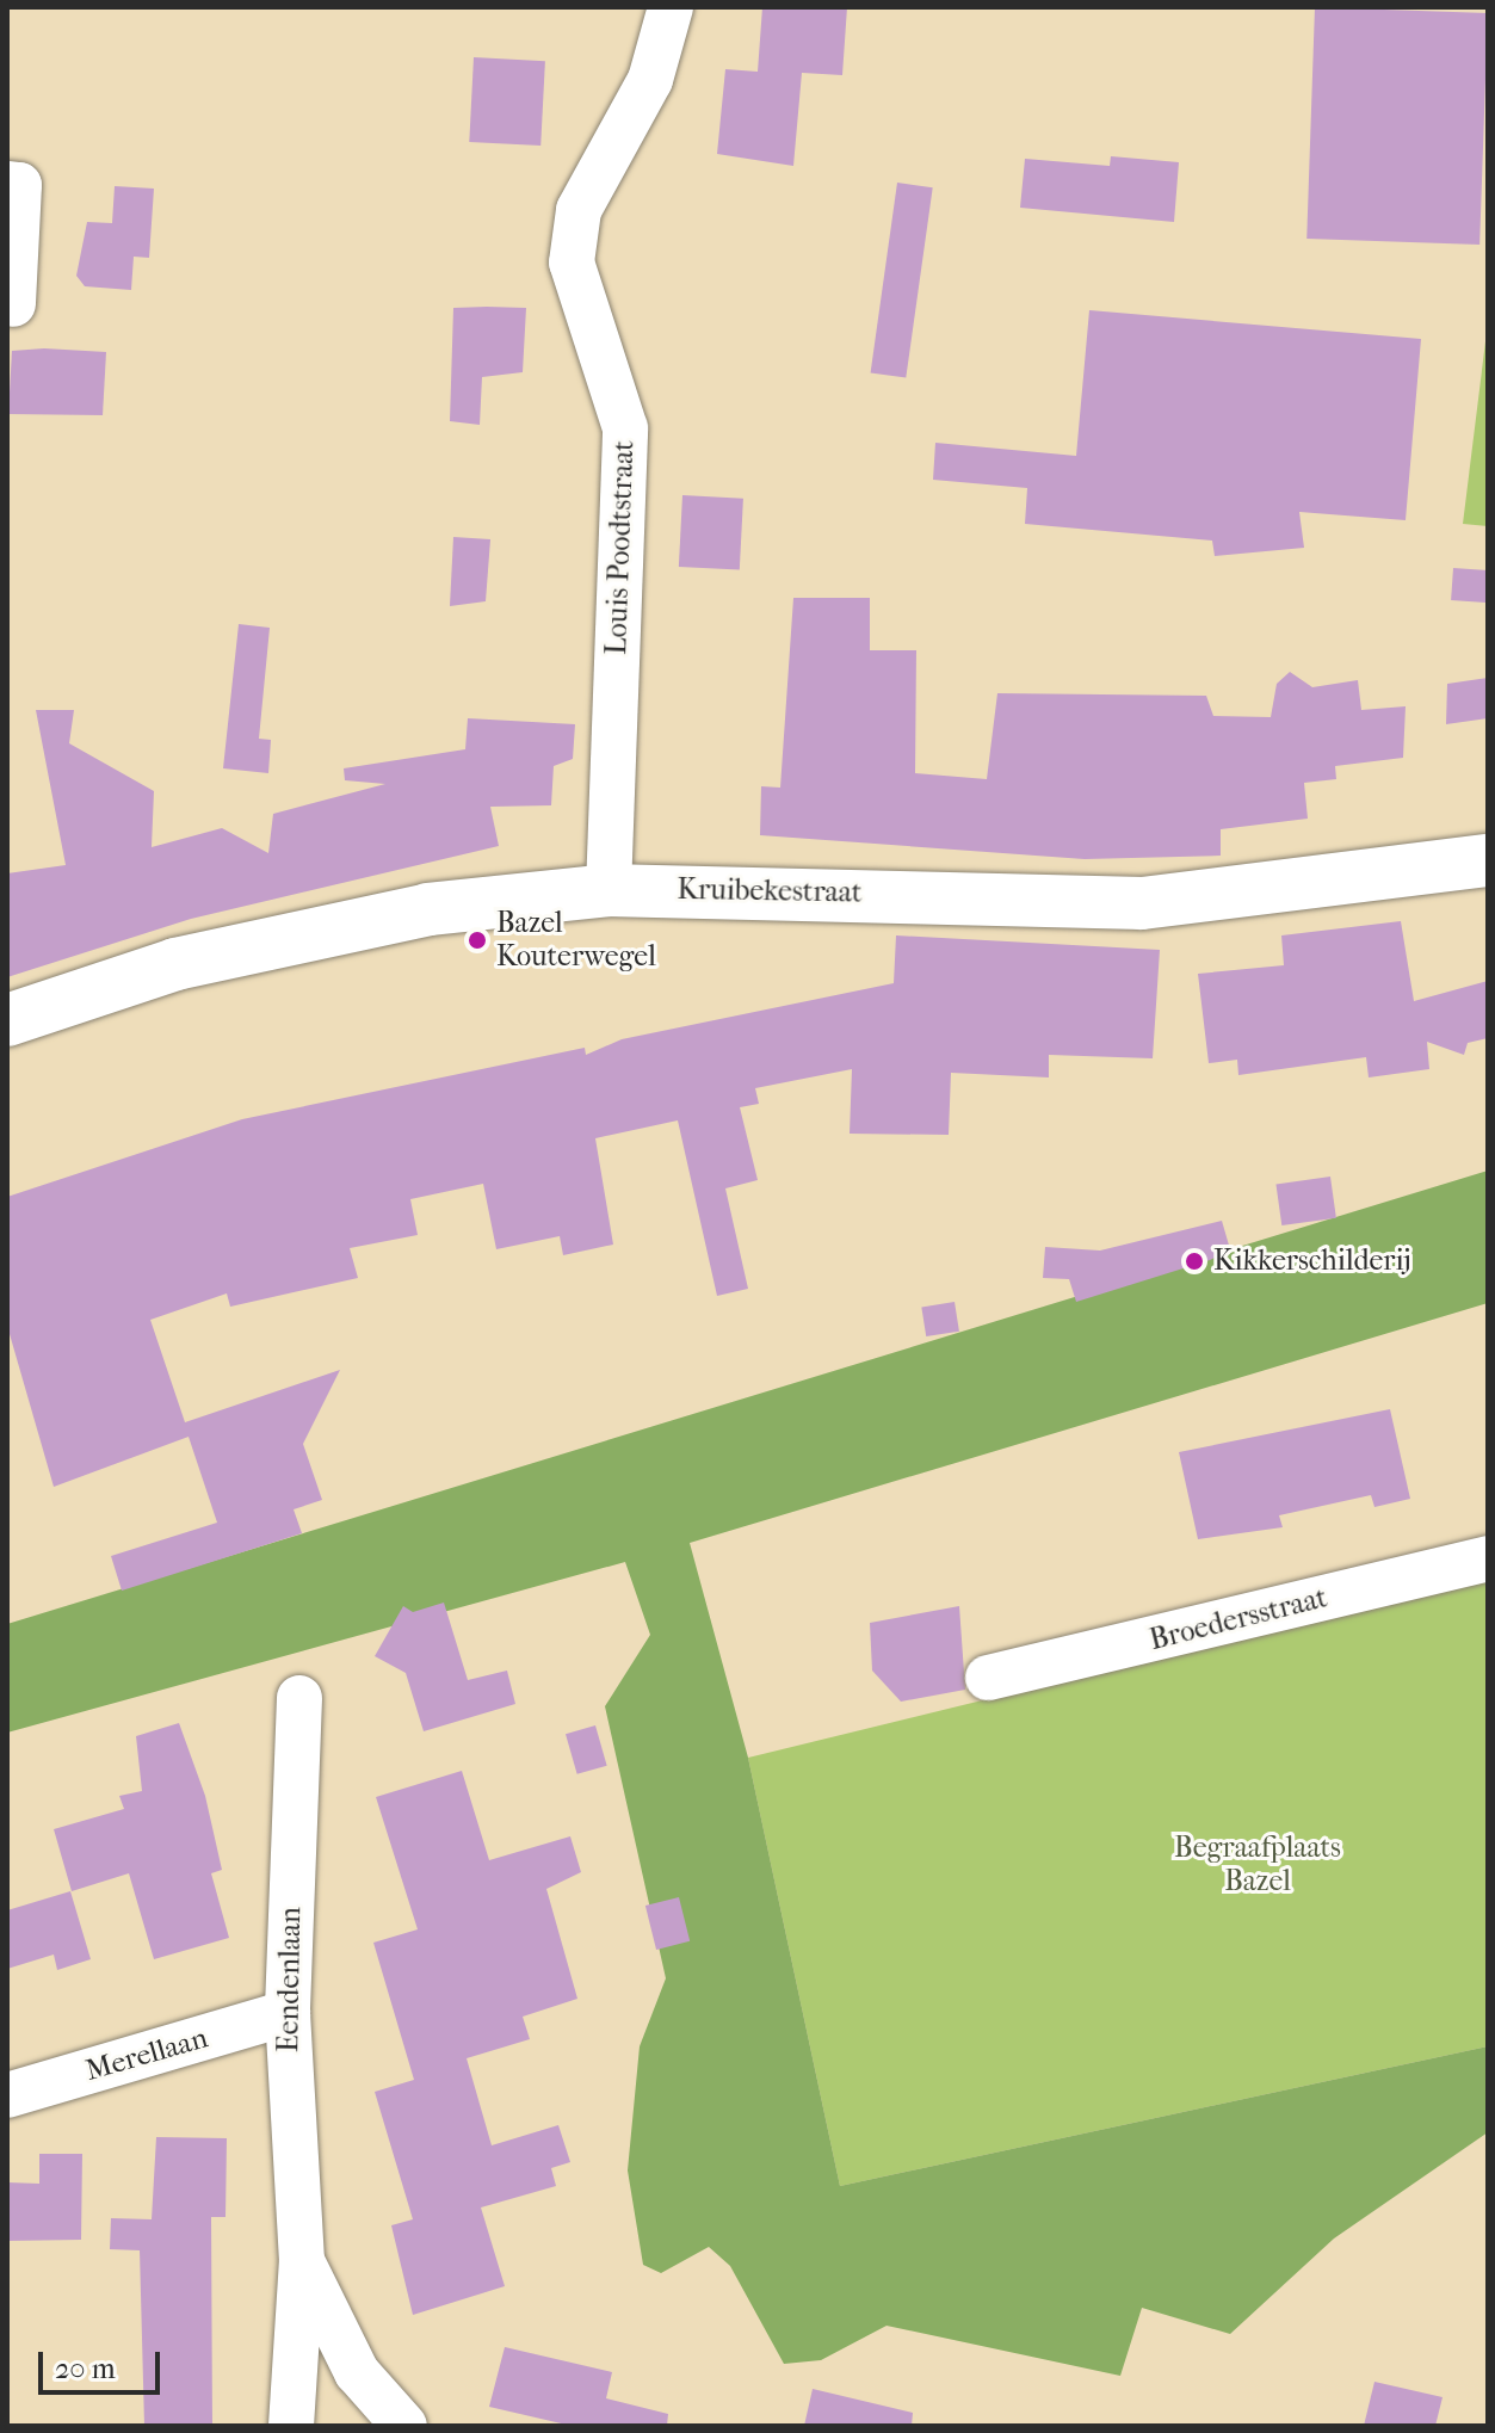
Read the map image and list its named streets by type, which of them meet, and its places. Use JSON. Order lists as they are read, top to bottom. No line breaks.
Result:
{"streets":{"main road":["Kruibekestraat"],"street":["Louis Poodtstraat","Broedersstraat","Eendenlaan","Merellaan"]},"crossings":[["Louis Poodtstraat","Kruibekestraat"],["Eendenlaan","Merellaan"]],"parks":["Begraafplaats Bazel"],"places":["Bazel Kouterwegel","Kikkerschilderij"],"scale_bar":"20 m"}
